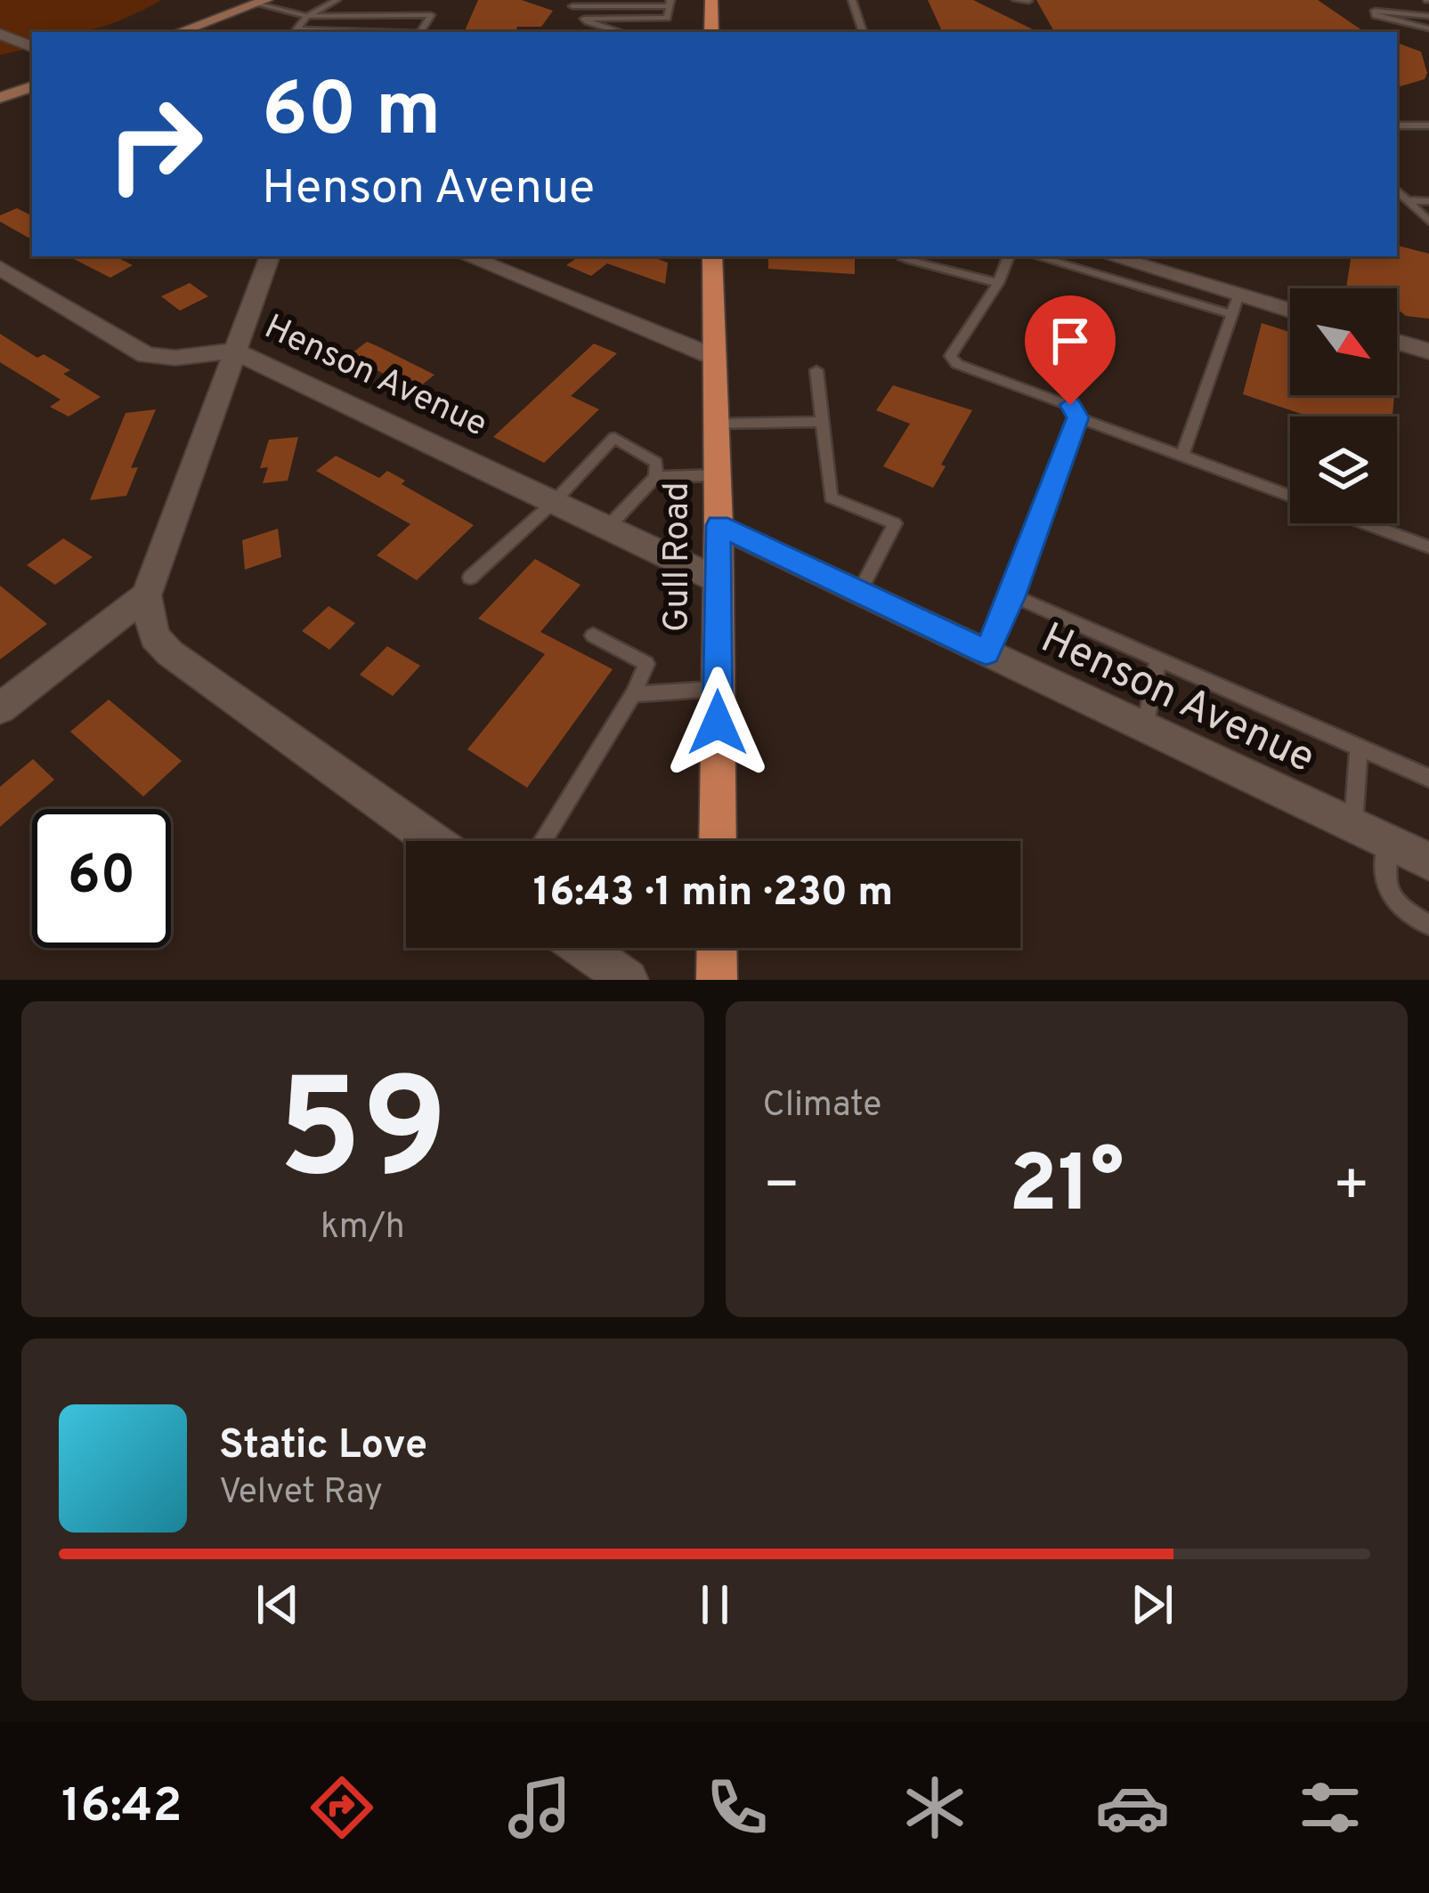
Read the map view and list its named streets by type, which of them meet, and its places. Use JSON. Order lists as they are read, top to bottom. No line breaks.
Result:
{"streets":{"main road":["Gull Road"],"street":["Henson Avenue"]},"crossings":[["Henson Avenue","Gull Road"]],"north":"bottom right","page":{"turn":["60 m","Henson Avenue"],"limit":"60","trip":"16:43 · 1 min · 230 m","tile":[["59","km/h"],"Climate"],"heat":["−","21°","+"],"song":["Static Love","Velvet Ray"],"tabs":"16:42"}}
